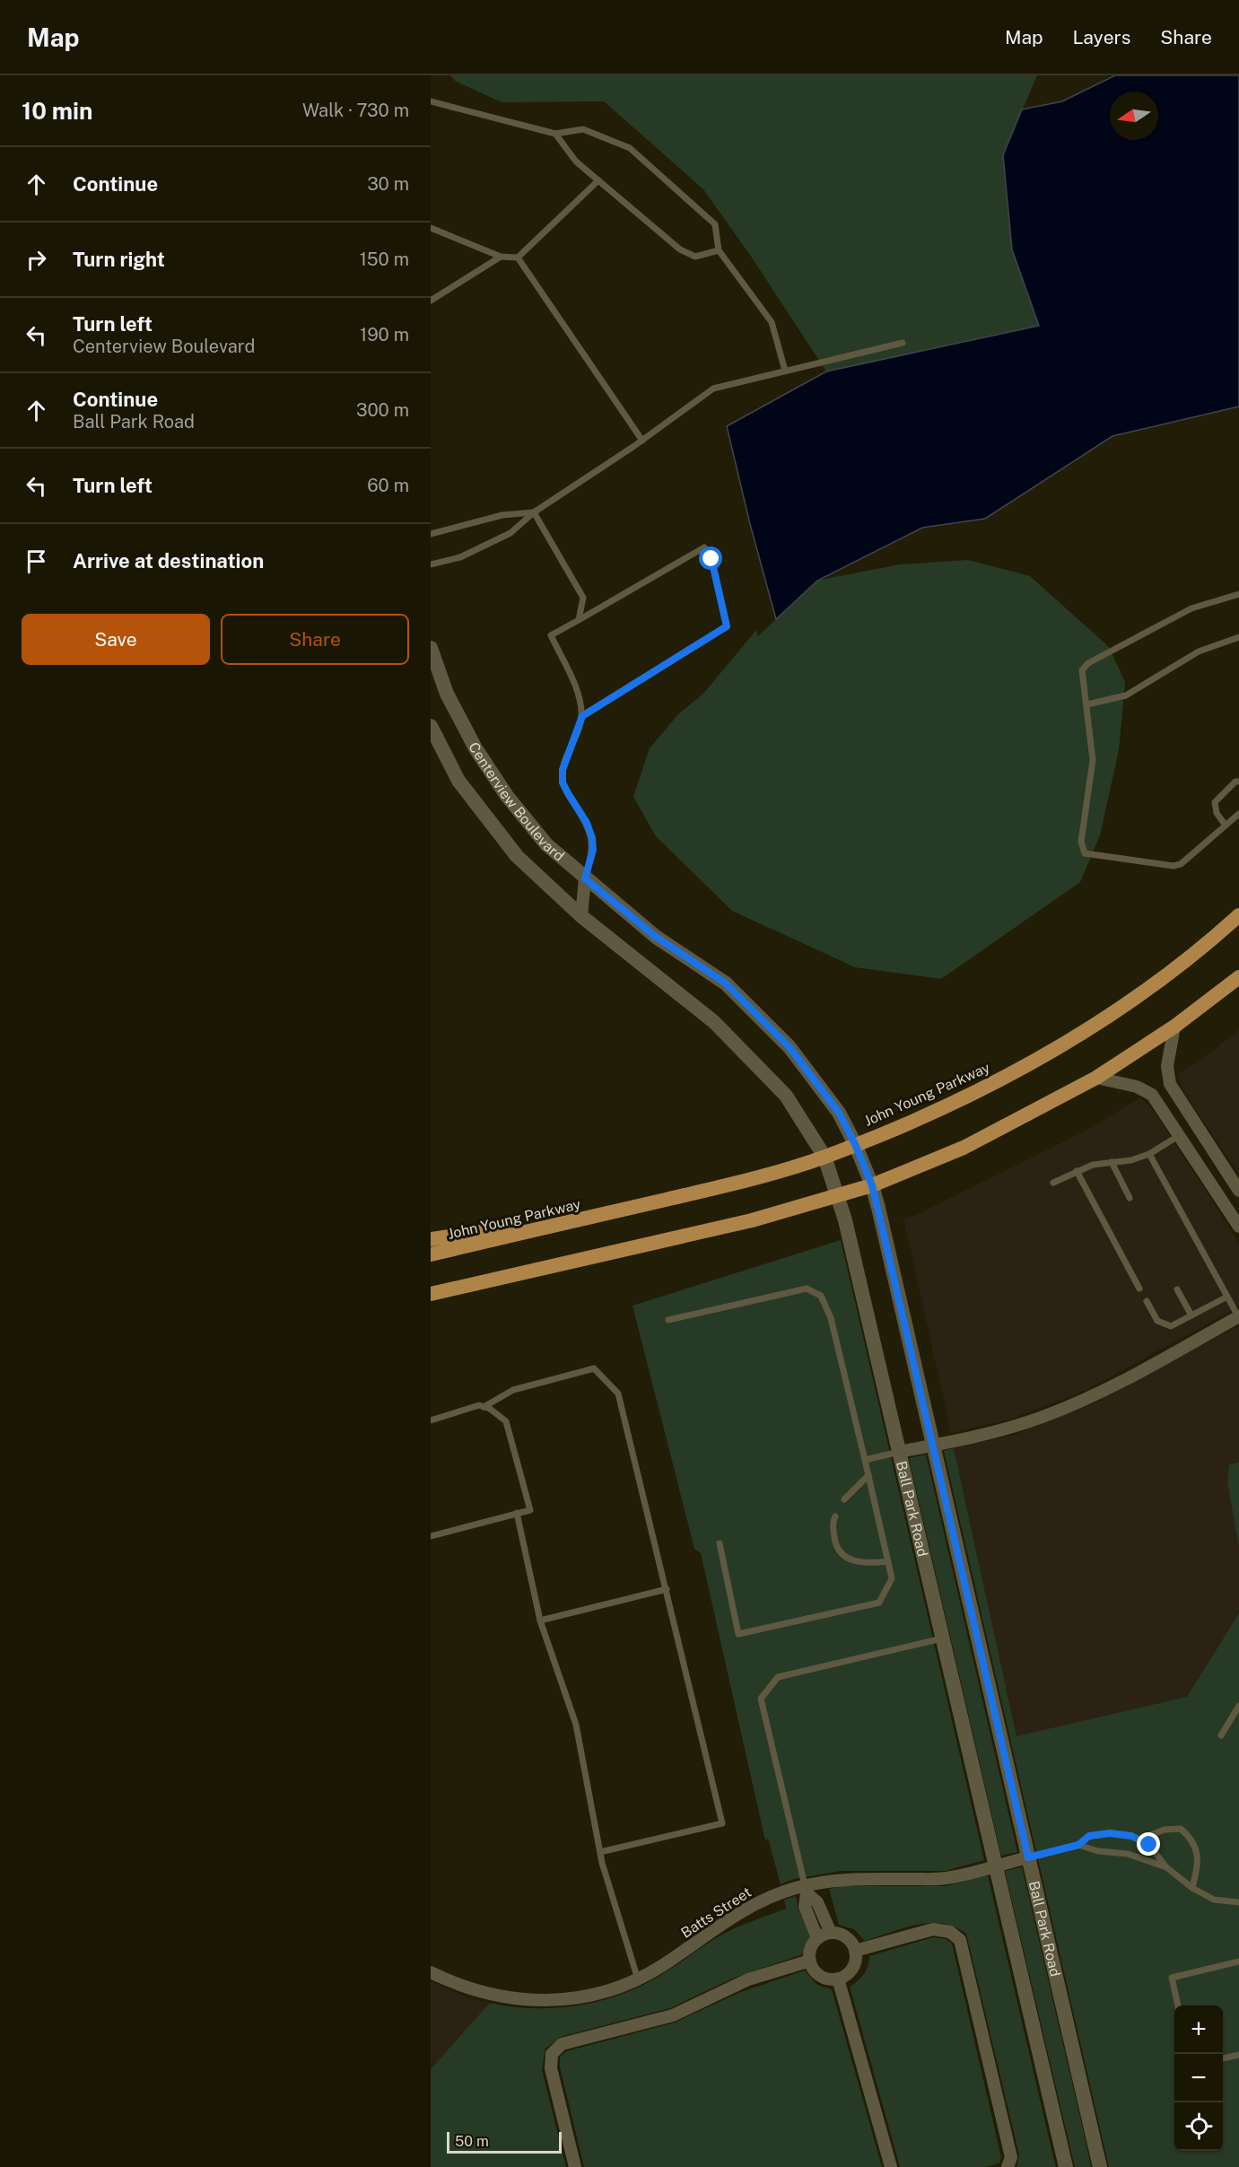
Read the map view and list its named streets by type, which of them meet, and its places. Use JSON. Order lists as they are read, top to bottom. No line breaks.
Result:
{"streets":{"highway":["John Young Parkway"],"street":["Centerview Boulevard","Ball Park Road","Batts Street"]},"crossings":[["Centerview Boulevard","John Young Parkway"],["Centerview Boulevard","Ball Park Road"],["Ball Park Road","Batts Street"]],"scale_bar":"50 m","north":"left","page":{"header":"Map","nav":["Map","Layers","Share"],"heading":["10 min","Walk · 730 m"],"list":[["Continue","30 m"],["Turn right","150 m"],["Turn left","Centerview Boulevard","190 m"],["Continue","Ball Park Road","300 m"],["Turn left","60 m"],"Arrive at destination"],"buttons":["Save","Share"],"map_buttons":["+","−"],"scale":"50 m"}}
